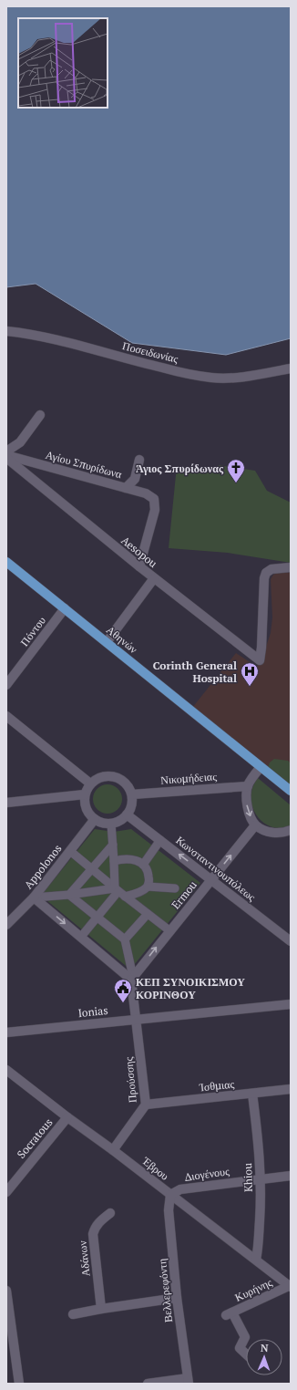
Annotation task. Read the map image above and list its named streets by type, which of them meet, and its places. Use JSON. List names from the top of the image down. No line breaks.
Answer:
{"streets":{"main road":["Αθηνών"],"street":["Ποσειδωνίας","Αγίου Σπυρίδωνα","Aesopou","Πόντου","Νικομήδειας","Appolonos","Κωνσταντινουπόλεως","Ermou","Ionias","Προύσσης","Ίσθμιας","Socratous","Έβρου","Διογένους","Khiou","Αδάνων","Κυρήνης","Βελλερεφόντη"]},"crossings":[["Αγίου Σπυρίδωνα","Aesopou"],["Πόντου","Αθηνών"],["Νικομήδειας","Appolonos"],["Νικομήδειας","Κωνσταντινουπόλεως"],["Appolonos","Κωνσταντινουπόλεως"],["Κωνσταντινουπόλεως","Ermou"],["Ermou","Προύσσης"],["Ionias","Προύσσης"],["Προύσσης","Ίσθμιας"],["Προύσσης","Έβρου"],["Ίσθμιας","Khiou"],["Socratous","Έβρου"],["Έβρου","Διογένους"],["Έβρου","Khiou"],["Έβρου","Κυρήνης"],["Έβρου","Βελλερεφόντη"],["Διογένους","Khiou"],["Διογένους","Βελλερεφόντη"]],"places":{"church":["Άγιος Σπυρίδωνας"],"hospital":["Corinth General Hospital"],"public building":["ΚΕΠ ΣΥΝΟΙΚΙΣΜΟΥ ΚΟΡΙΝΘΟΥ"]},"north":"top"}
